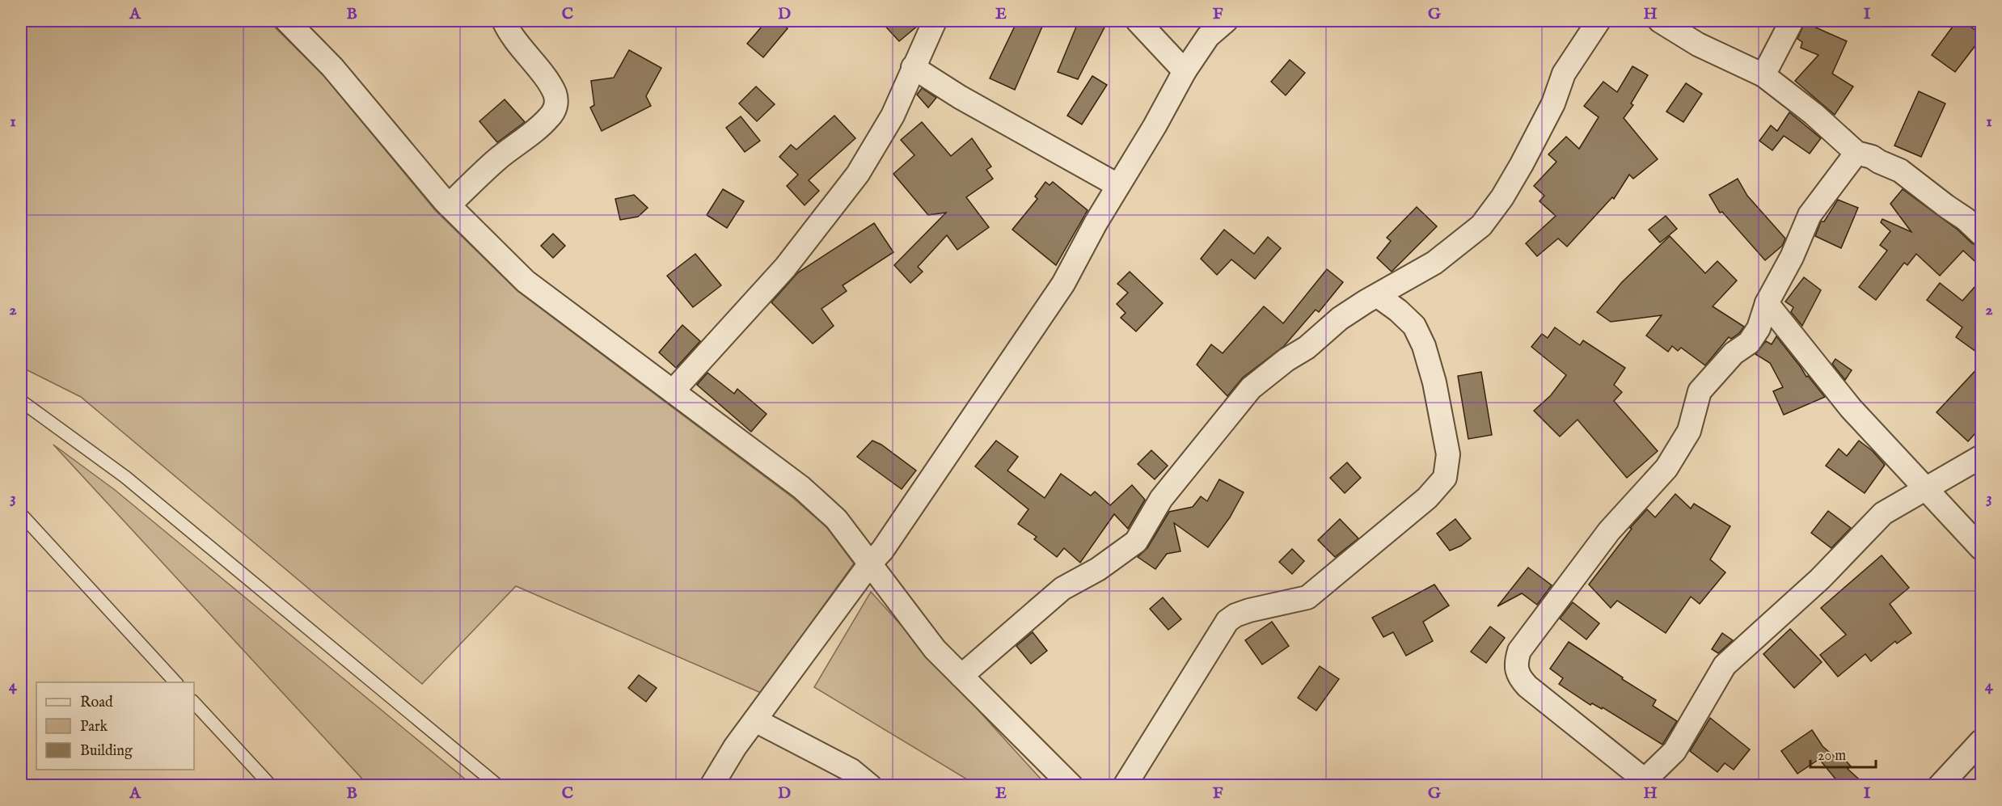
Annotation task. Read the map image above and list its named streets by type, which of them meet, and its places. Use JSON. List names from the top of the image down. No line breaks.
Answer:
{"legend":["Road","Park","Building"],"scale_bar":"20 m","grid":{"columns":["A","B","C","D","E","F","G","H","I"],"rows":["1","2","3","4"]}}
